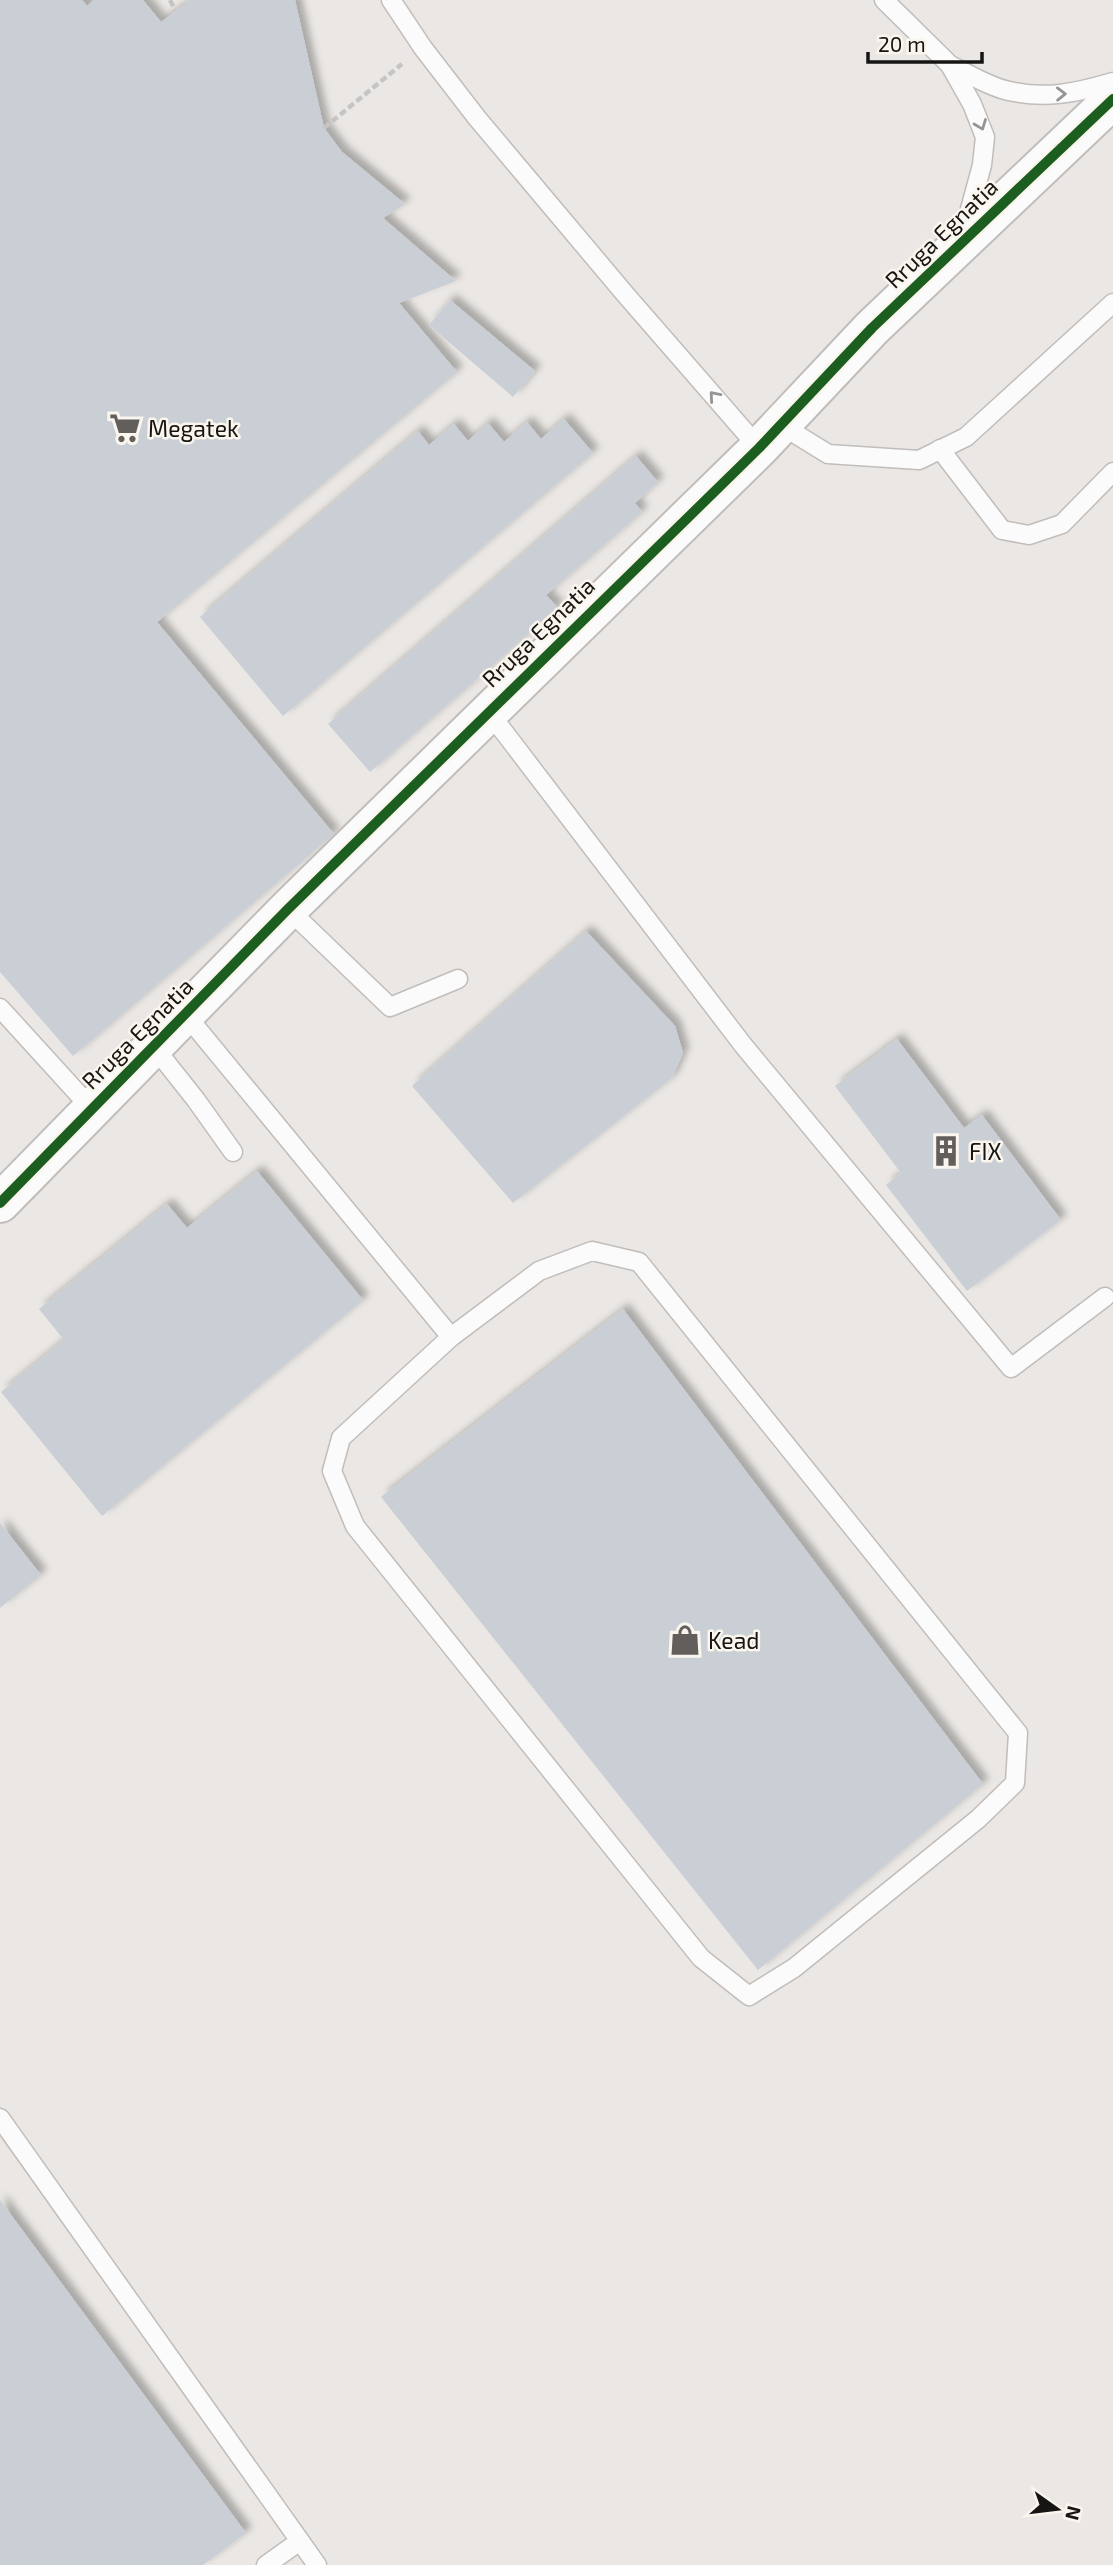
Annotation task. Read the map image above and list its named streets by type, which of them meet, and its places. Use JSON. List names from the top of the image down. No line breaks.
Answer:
{"streets":{"main road":["Rruga Egnatia"]},"places":{"supermarket":["Megatek"],"building":["FIX"],"shop":["Kead"]},"scale_bar":"20 m","north":"right"}
